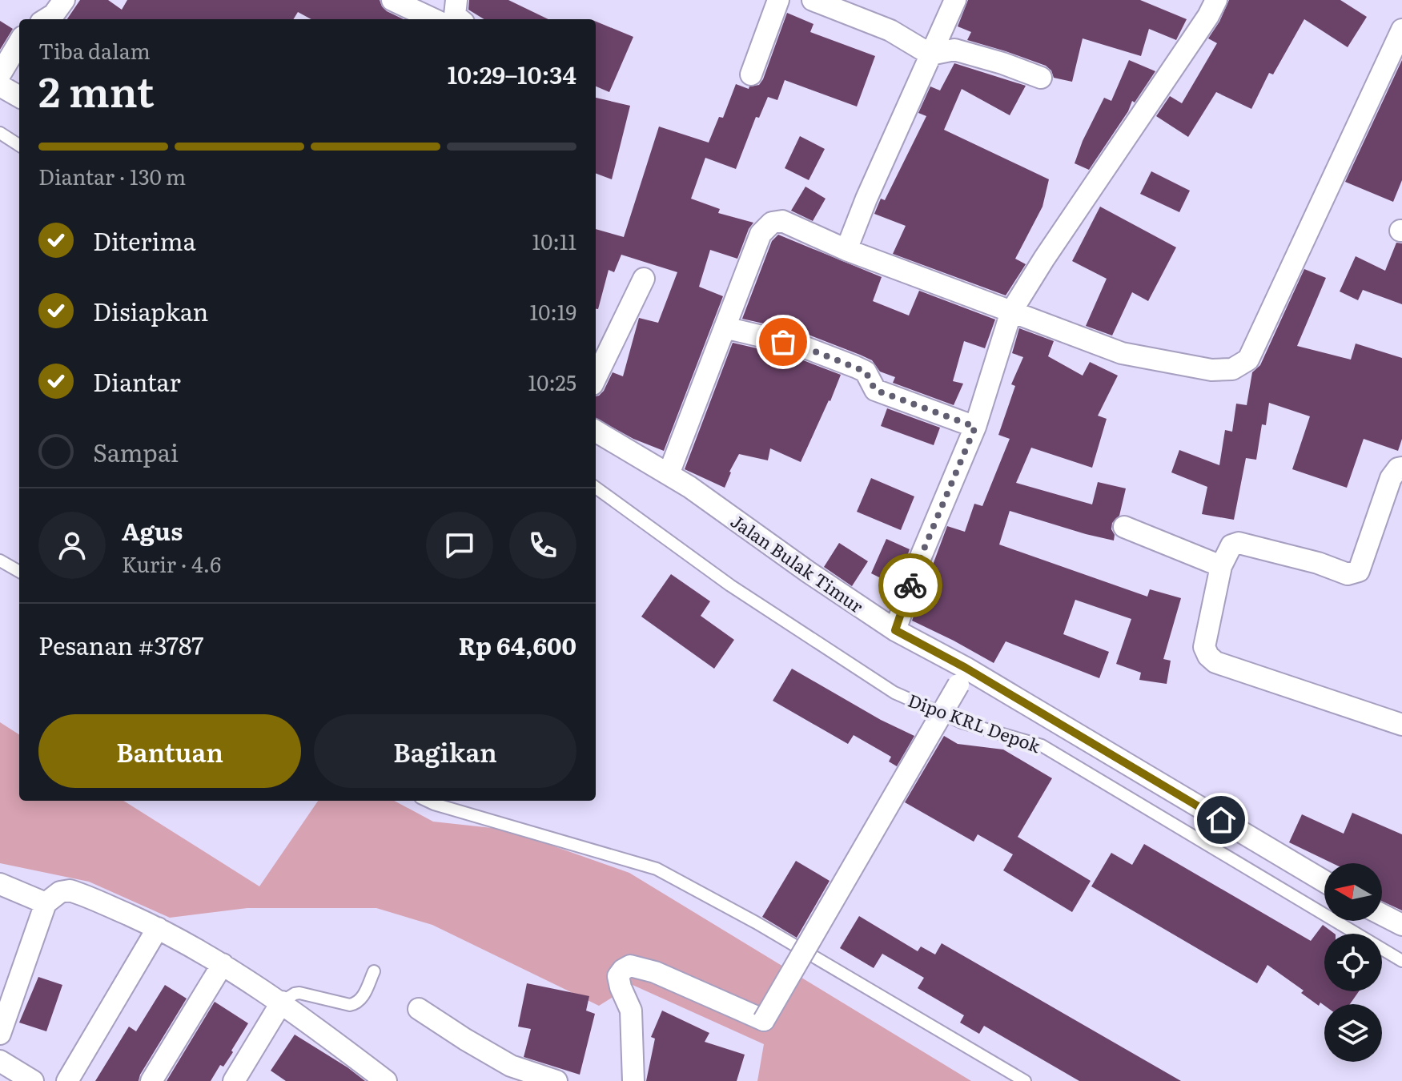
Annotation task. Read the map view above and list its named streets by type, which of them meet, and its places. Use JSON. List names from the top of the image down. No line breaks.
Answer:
{"streets":{"street":["Jalan Bulak Timur"],"lane":["Dipo KRL Depok"]},"north":"left","page":{"heading":["2 mnt","Tiba dalam","10:29–10:34"],"panel":["Agus","Kurir · 4.6","Pesanan #3787","Rp 64,600"],"bar":"Diantar · 130 m","list":[["Diterima","10:11"],["Disiapkan","10:19"],["Diantar","10:25"],"Sampai"],"buttons":["Bantuan","Bagikan"]}}
